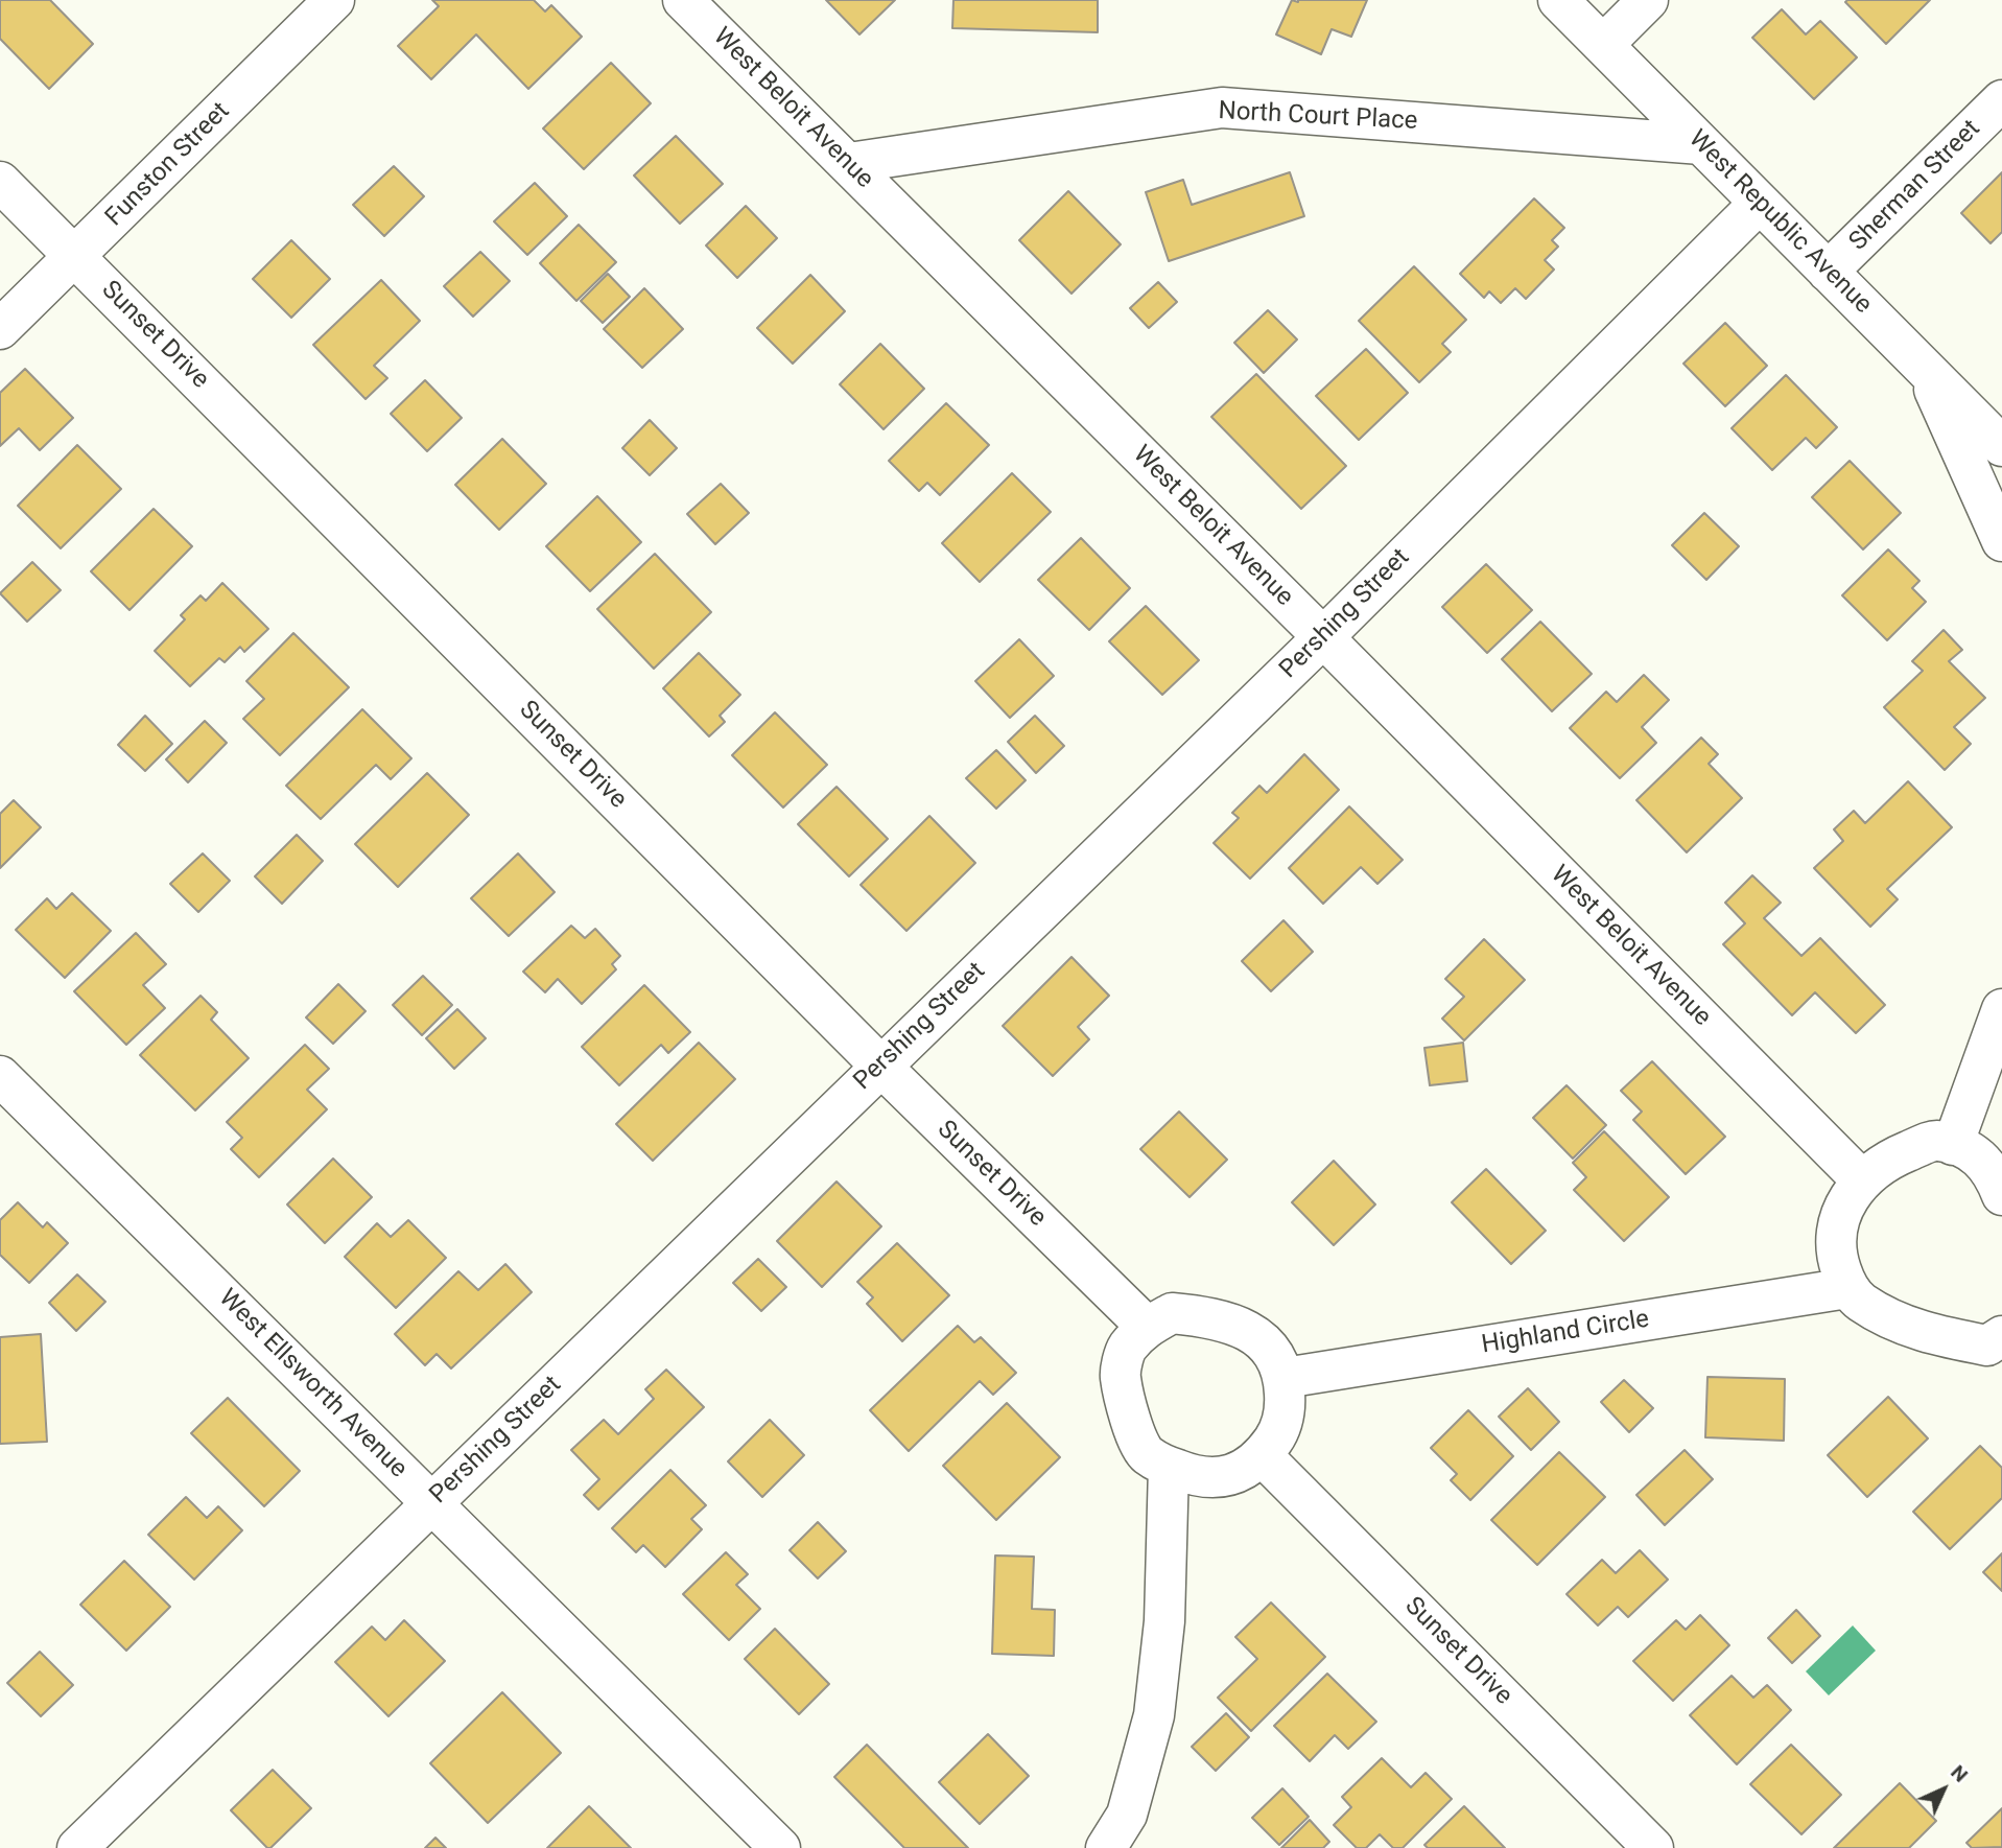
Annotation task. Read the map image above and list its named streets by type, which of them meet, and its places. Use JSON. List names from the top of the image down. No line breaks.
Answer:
{"streets":{"street":["West Beloit Avenue","North Court Place","Funston Street","Sherman Street","West Republic Avenue","Sunset Drive","Pershing Street","Highland Circle","West Ellsworth Avenue"]},"crossings":[["West Beloit Avenue","North Court Place"],["West Beloit Avenue","Pershing Street"],["North Court Place","West Republic Avenue"],["Funston Street","Sunset Drive"],["Sherman Street","West Republic Avenue"],["West Republic Avenue","Pershing Street"],["Sunset Drive","Pershing Street"],["Sunset Drive","Highland Circle"],["Pershing Street","West Ellsworth Avenue"]],"north":"top right"}
